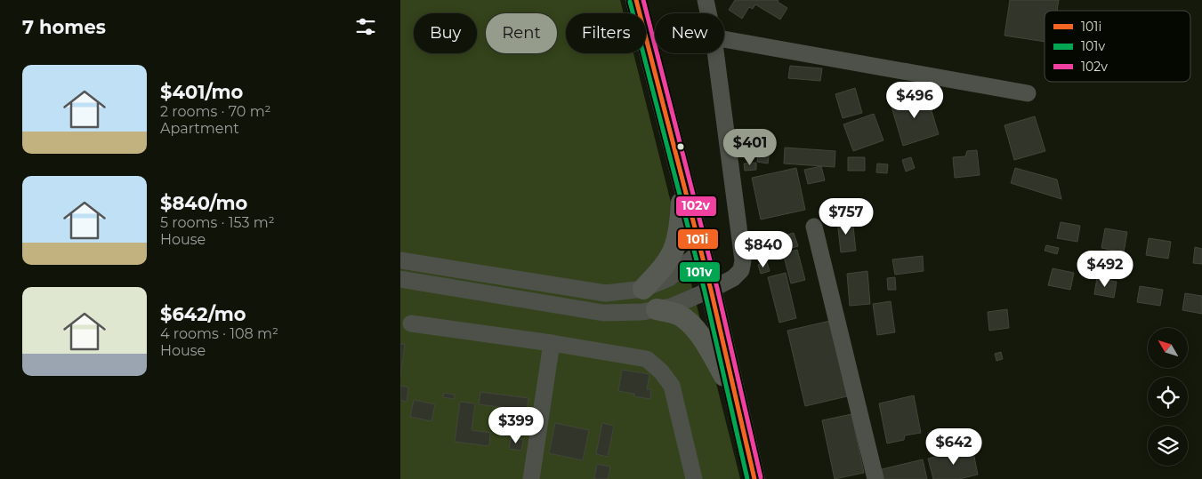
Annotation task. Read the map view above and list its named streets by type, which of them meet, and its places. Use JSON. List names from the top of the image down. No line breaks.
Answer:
{"lines":["transit line 101i","transit line 102v","transit line 101v"],"legend":["101i","101v","102v"],"north":"top left","page":{"heading":"7 homes","chip":["Buy","Rent","Filters","New"],"list":[{"name":"$401/mo","note":"2 rooms · 70 m² · Apartment"},{"name":"$840/mo","note":"5 rooms · 153 m² · House"},{"name":"$642/mo","note":"4 rooms · 108 m² · House"}],"price":["$496","$401","$757","$840","$492","$399","$642"]}}
